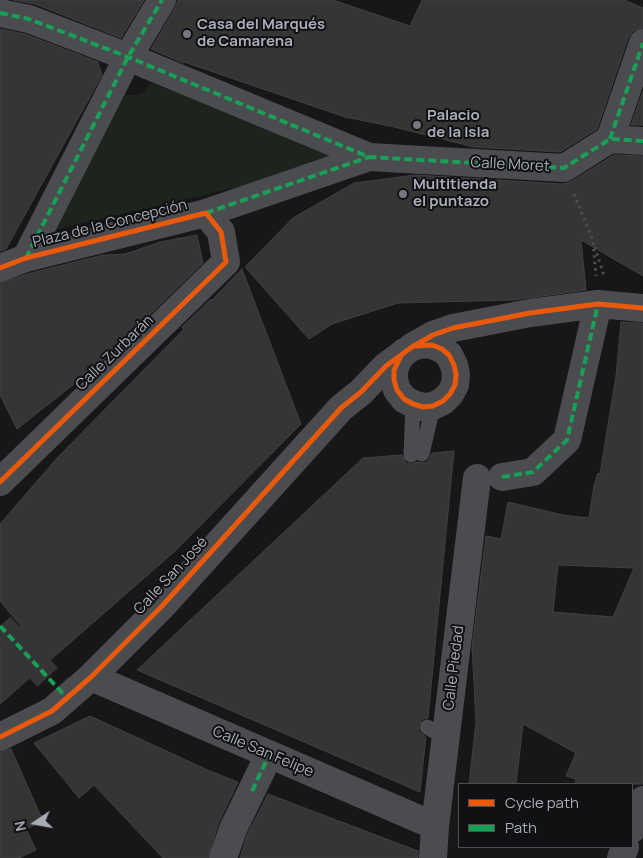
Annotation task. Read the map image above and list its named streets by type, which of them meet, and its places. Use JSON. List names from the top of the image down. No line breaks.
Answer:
{"streets":{"street":["Calle Moret","Plaza de la Concepción","Calle Zurbarán","Calle San José","Calle Piedad","Calle San Felipe"]},"crossings":[["Calle Moret","Plaza de la Concepción"],["Plaza de la Concepción","Calle Zurbarán"],["Calle San José","Calle Piedad"],["Calle San José","Calle San Felipe"],["Calle Piedad","Calle San Felipe"]],"places":["Casa del Marqués de Camarena","Palacio de la Isla","Multitienda el puntazo"],"legend":["Cycle path","Path"],"north":"left"}
